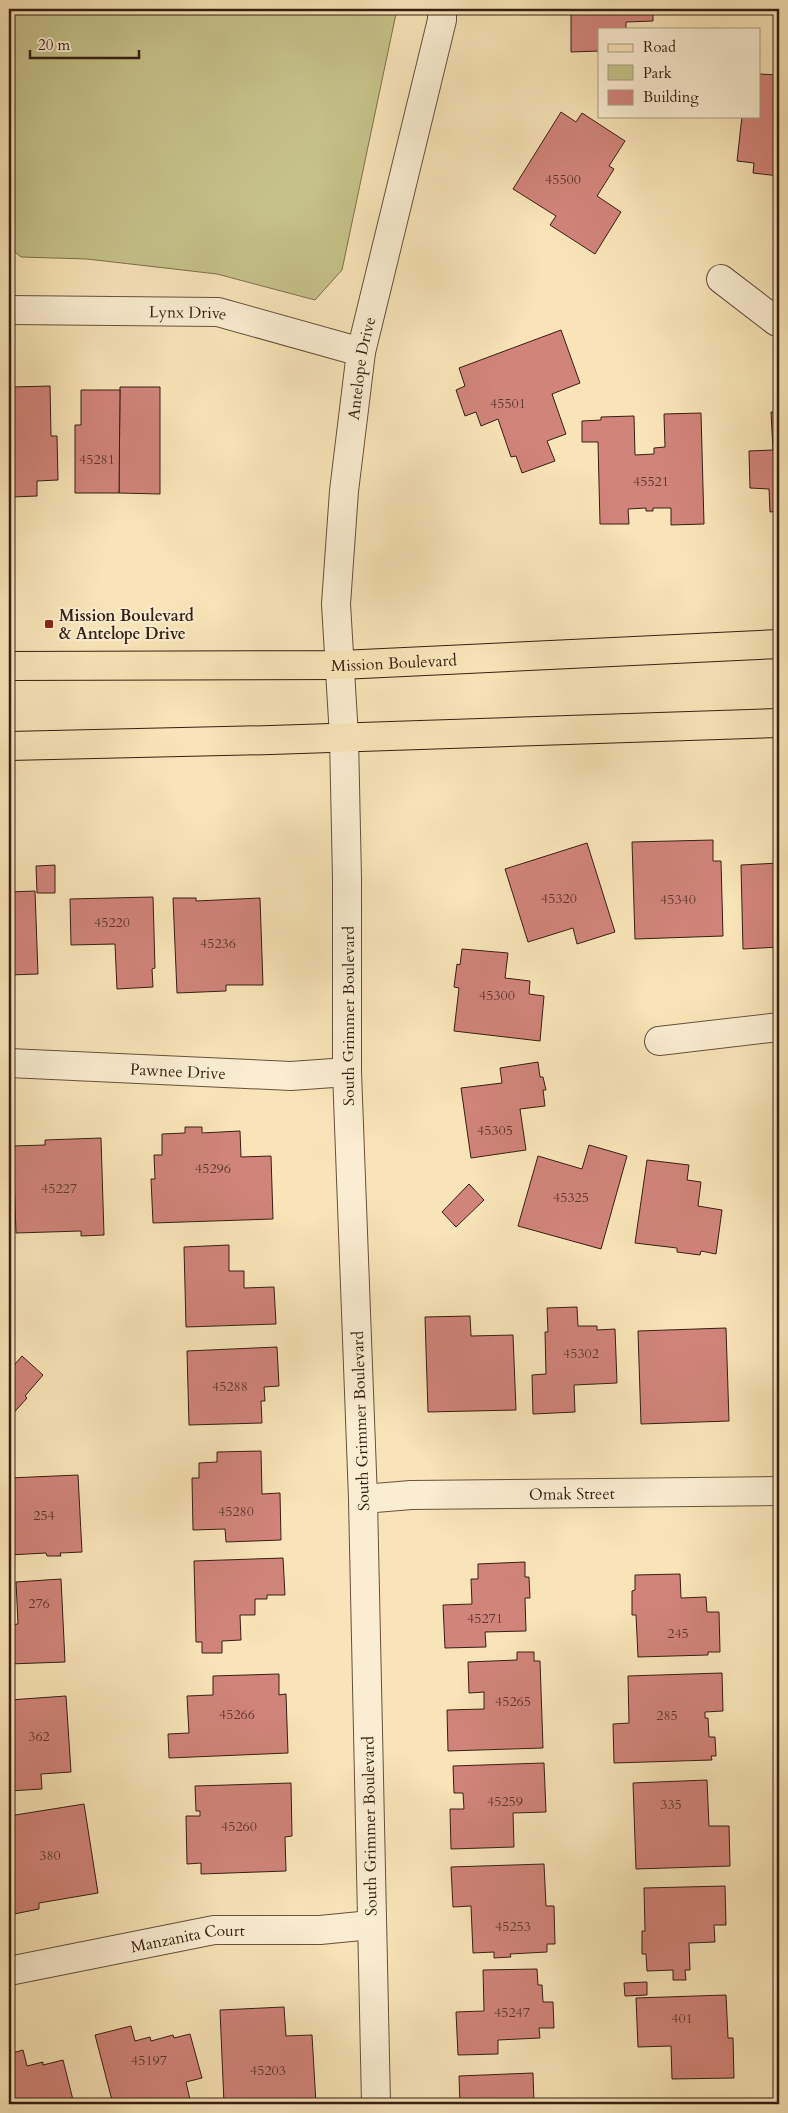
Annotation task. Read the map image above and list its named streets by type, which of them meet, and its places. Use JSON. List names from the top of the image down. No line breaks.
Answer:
{"streets":{"main road":["Mission Boulevard"],"street":["Lynx Drive","Antelope Drive","South Grimmer Boulevard","Pawnee Drive","Omak Street","Manzanita Court"]},"crossings":[["Lynx Drive","Antelope Drive"],["Antelope Drive","Mission Boulevard"],["Antelope Drive","South Grimmer Boulevard"],["South Grimmer Boulevard","Pawnee Drive"],["South Grimmer Boulevard","Omak Street"],["South Grimmer Boulevard","Manzanita Court"]],"places":{"transit":["Mission Boulevard & Antelope Drive"]},"house_numbers":["45500","45501","45281","45521","45320","45340","45220","45236","45300","45305","45296","45227","45325","45302","45288","45280","254","276","45271","245","45265","45266","285","362","45259","335","45260","380","45253","45247","401","45197","45203"],"legend":["Road","Park","Building"],"scale_bar":"20 m"}
